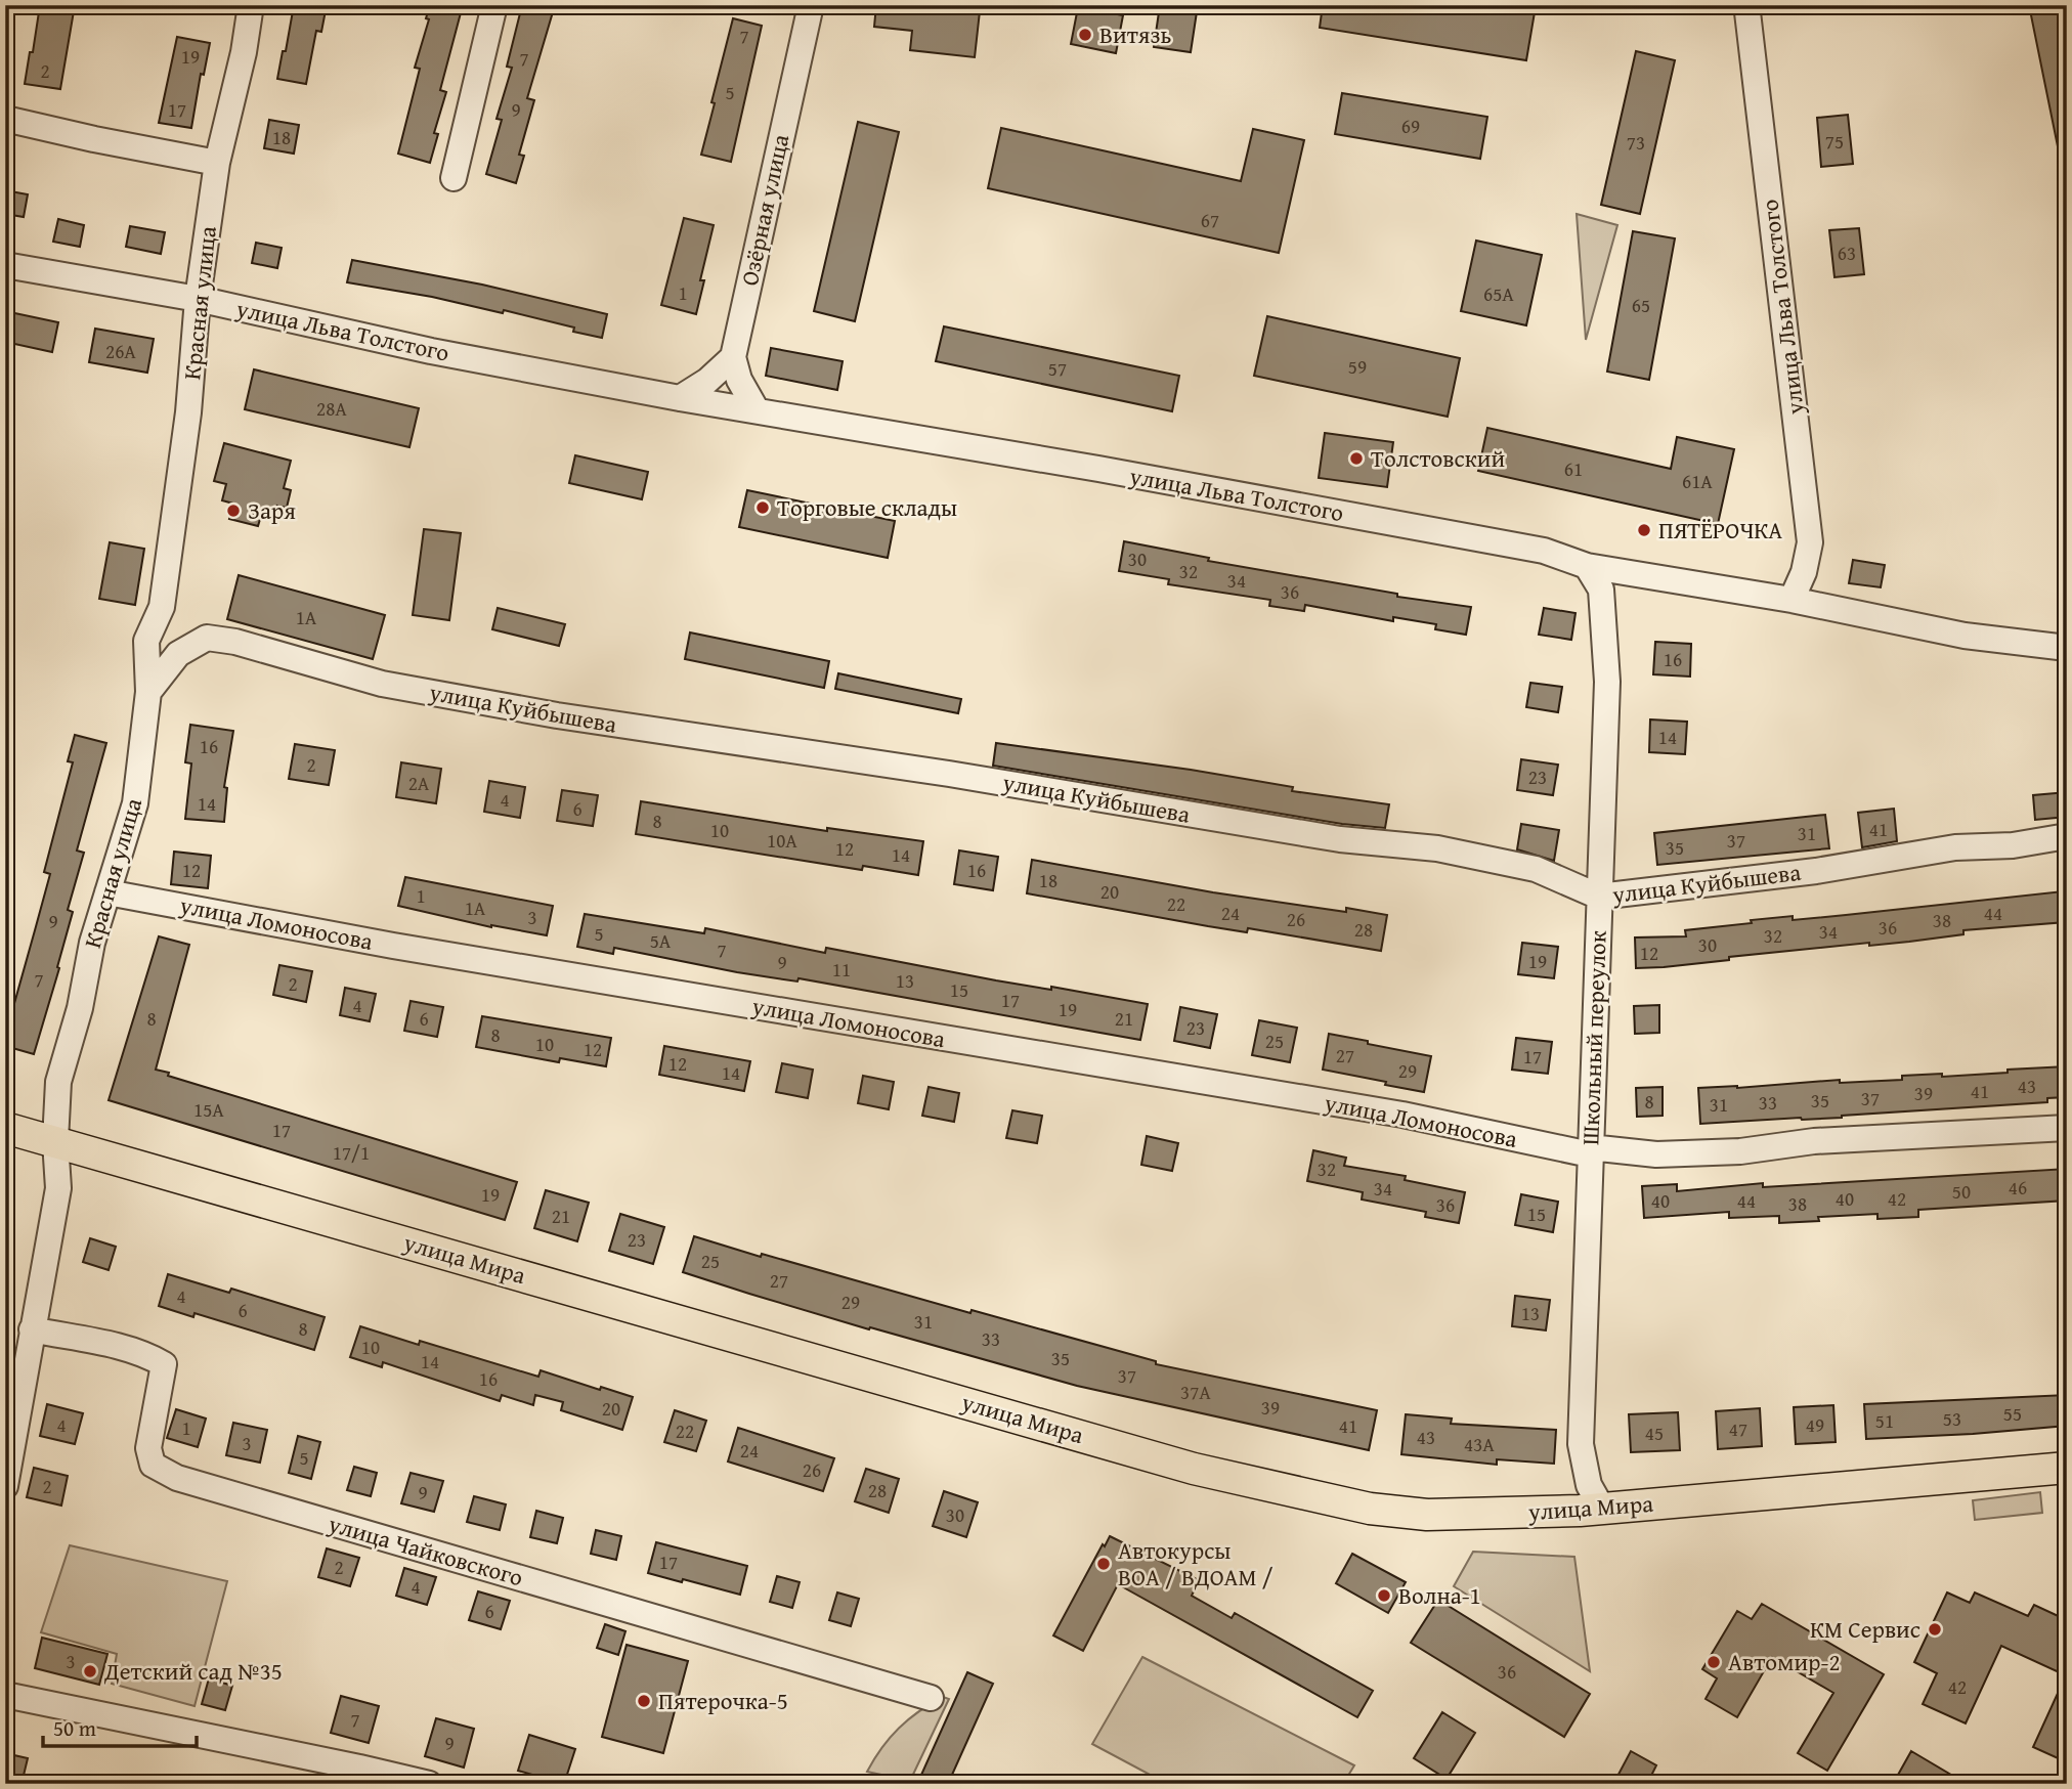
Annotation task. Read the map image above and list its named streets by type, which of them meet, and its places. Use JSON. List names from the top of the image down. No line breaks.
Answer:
{"streets":{"main road":["улица Мира"],"street":["Озёрная улица","Красная улица","улица Льва Толстого","улица Куйбышева","улица Ломоносова","Школьный переулок","улица Чайковского"]},"crossings":[["Красная улица","улица Льва Толстого"],["Красная улица","улица Куйбышева"],["Красная улица","улица Ломоносова"],["Красная улица","улица Мира"],["Красная улица","улица Чайковского"],["улица Льва Толстого","Школьный переулок"],["улица Куйбышева","Школьный переулок"],["улица Ломоносова","Школьный переулок"],["Школьный переулок","улица Мира"]],"places":["Витязь","Толстовский","Торговые склады","Заря","ПЯТЁРОЧКА","Автокурсы ВОА / ВДОАМ /","Волна-1","КМ Сервис","Автомир-2","Детский сад №35","Пятерочка-5"],"house_numbers":["7","19","7","2","5","17","9","69","18","75","73","67","63","1","65А","65","26А","59","57","28А","61","61А","30","32","34","36","1А","16","14","16","2","23","2А","4","14","6","8","41","10","31","10А","37","35","12","14","12","16","18","20","1","22","1А","24","44","3","26","38","9","36","28","34","5","32","5А","30","7","12","19","9","11","7","13","2","15","17","4","19","8","6","21","23","8","25","10","12","27","17","12","29","14","43","41","39","37","35","8","33","31","15А","17","17/1","32","46","34","50","19","40","42","40","44","38","36","15","21","23","25","27","4","29","6","13","31","8","33","10","35","14","37","16","37А","39","20","55","53","51","4","49","41","1","47","22","45","43","3","43А","24","5","26","2","28","9","30","17","2","4","6","3","36","42","7","9"],"scale_bar":"50 m"}
